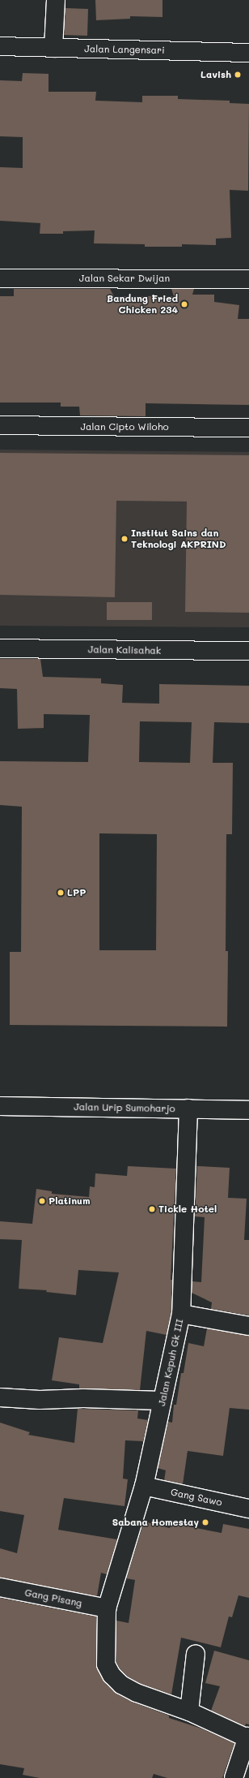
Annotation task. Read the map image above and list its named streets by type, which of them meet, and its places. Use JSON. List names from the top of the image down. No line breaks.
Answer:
{"streets":{"street":["Jalan Langensari","Jalan Sekar Dwijan","Jalan Cipto Wiloho","Jalan Kalisahak","Jalan Urip Sumoharjo","Jalan Kepuh Gk III","Gang Sawo","Gang Pisang"]},"crossings":[["Jalan Urip Sumoharjo","Jalan Kepuh Gk III"],["Jalan Kepuh Gk III","Gang Sawo"],["Jalan Kepuh Gk III","Gang Pisang"]],"places":["Lavish","Bandung Fried Chicken 234","Institut Sains dan Teknologi AKPRIND","LPP","Platinum","Tickle Hotel","Sabana Homestay"]}
